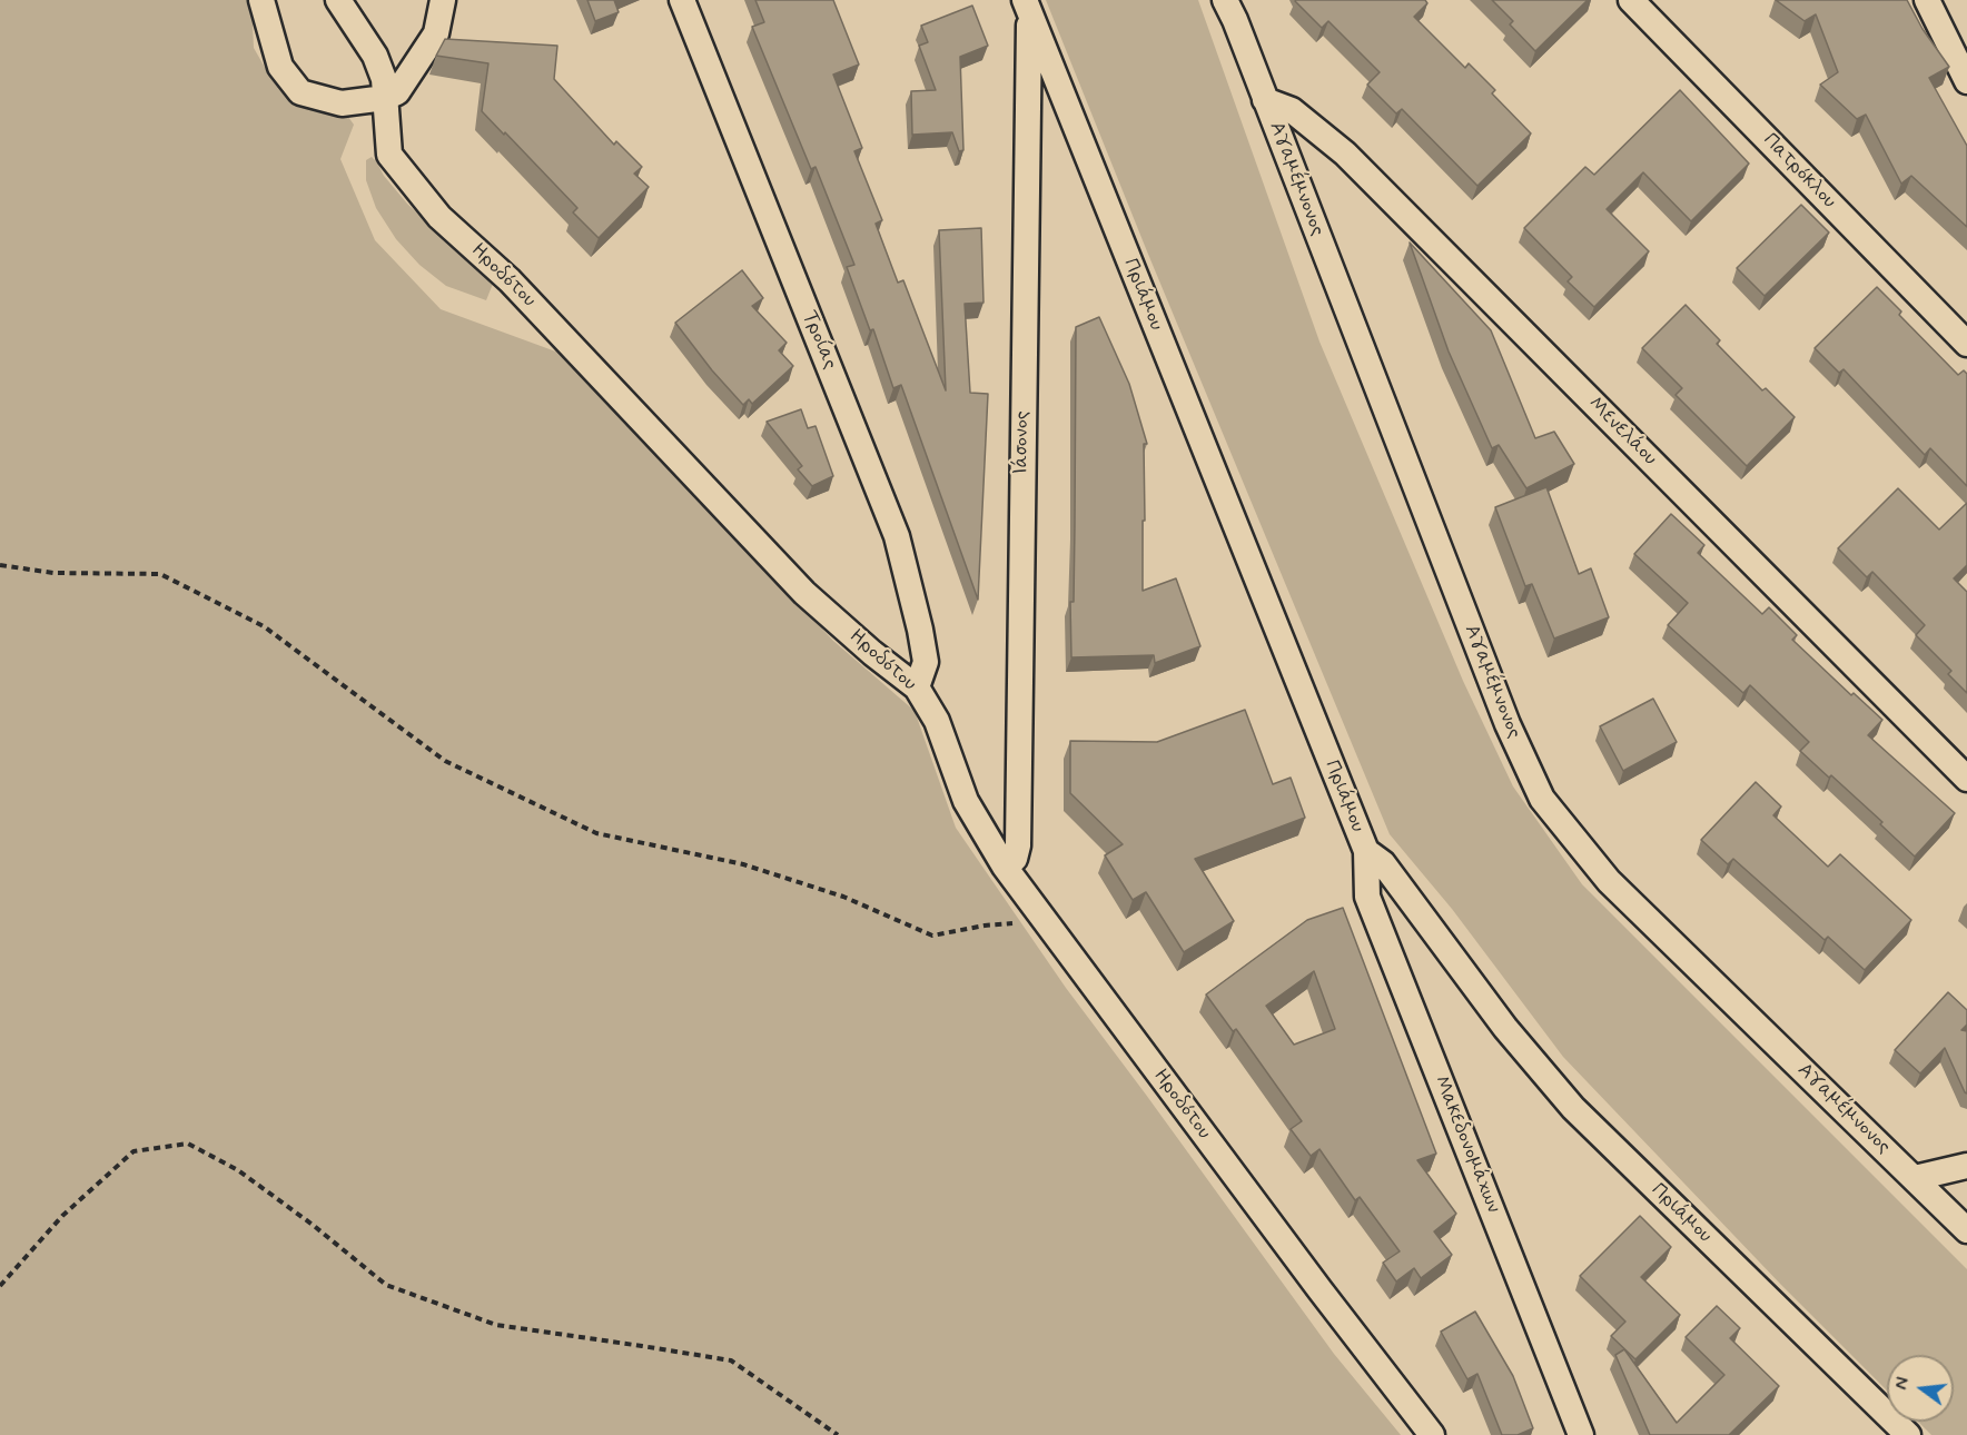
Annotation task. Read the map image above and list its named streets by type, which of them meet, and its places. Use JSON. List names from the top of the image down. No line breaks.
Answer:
{"streets":{"street":["Πατρόκλου","Αγαμέμνονος","Ηροδότου","Πριάμου","Τροίας","Μενελάου","Ιάσονος","Μακεδονομάχων"]},"crossings":[["Αγαμέμνονος","Μενελάου"],["Ηροδότου","Τροίας"],["Ηροδότου","Ιάσονος"],["Πριάμου","Ιάσονος"],["Πριάμου","Μακεδονομάχων"]],"north":"left"}
